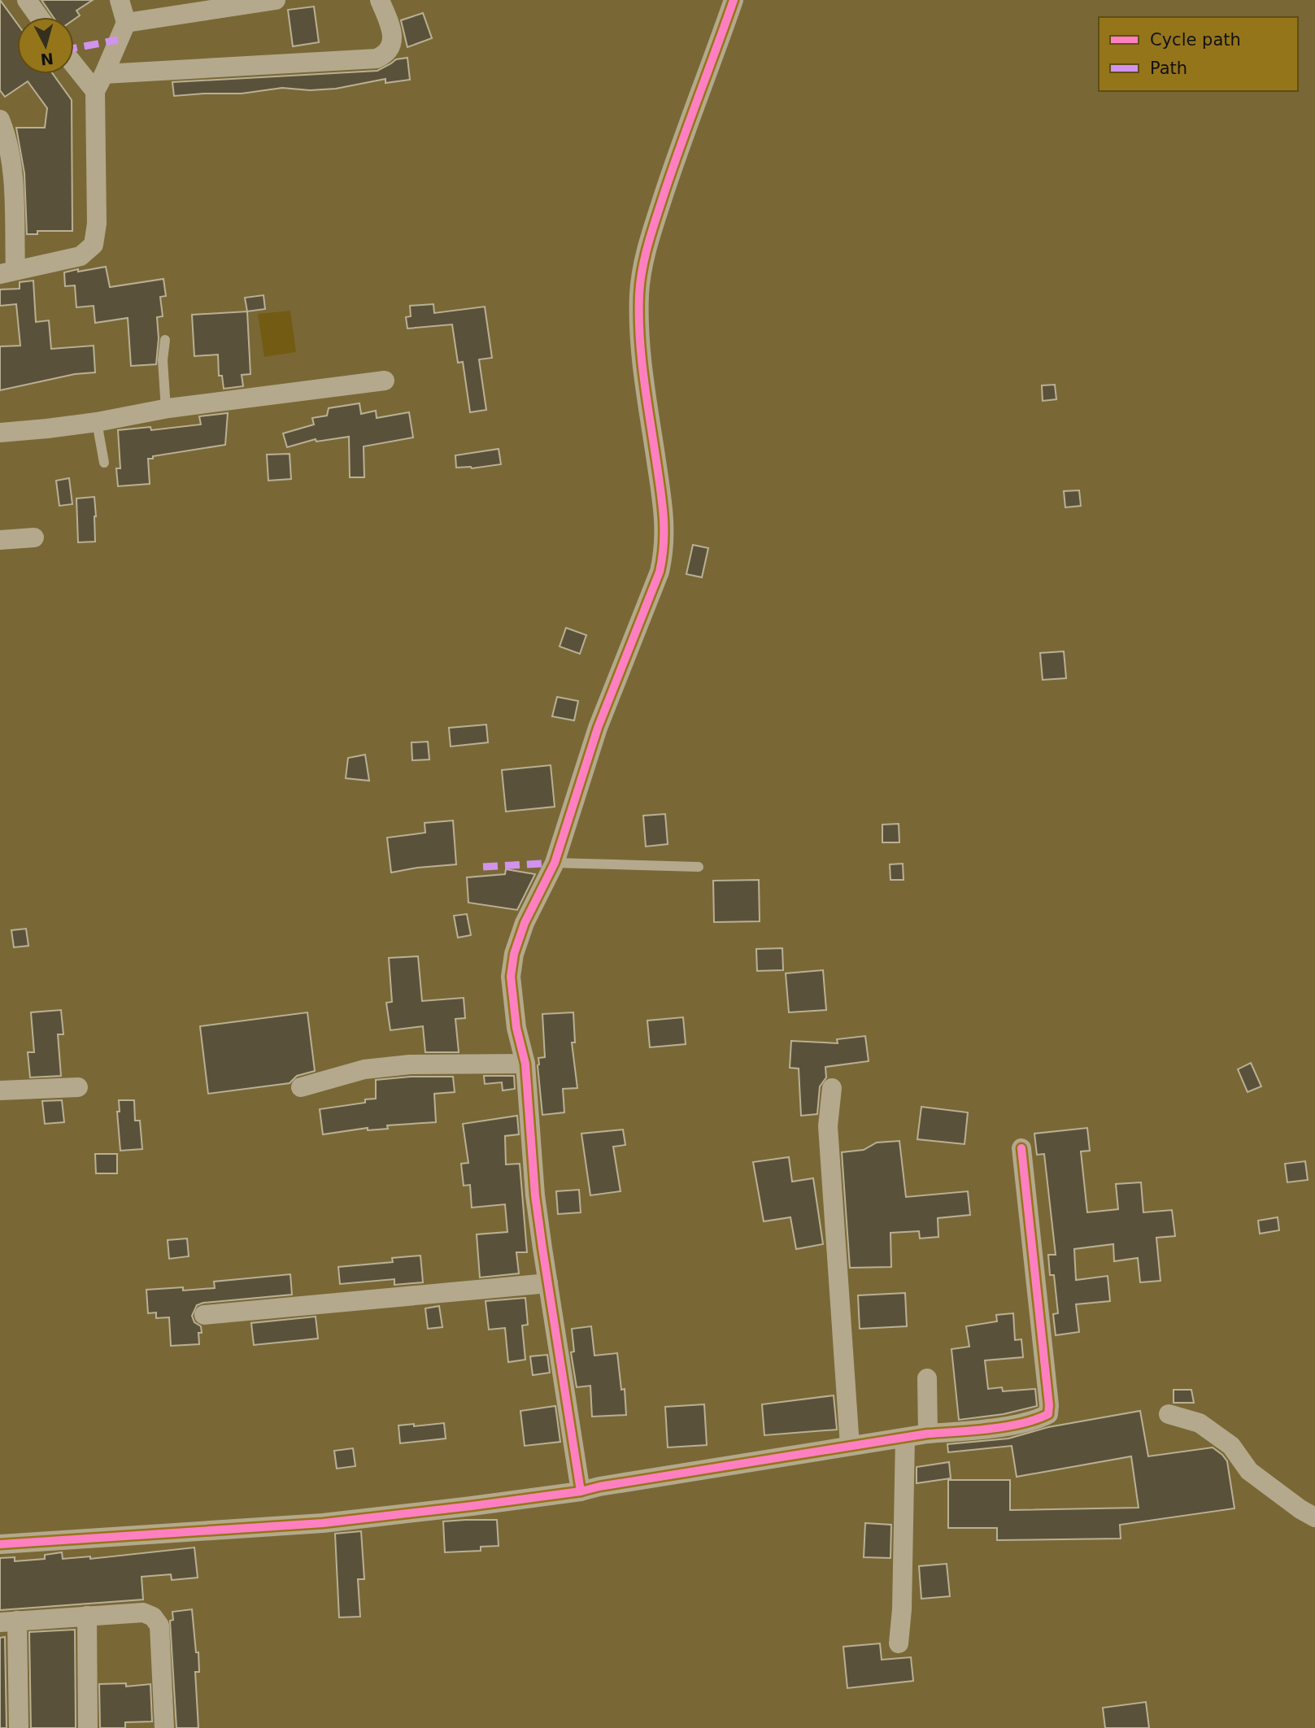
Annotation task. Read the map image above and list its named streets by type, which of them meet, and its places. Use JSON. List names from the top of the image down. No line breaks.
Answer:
{"legend":["Cycle path","Path"],"north":"bottom"}
